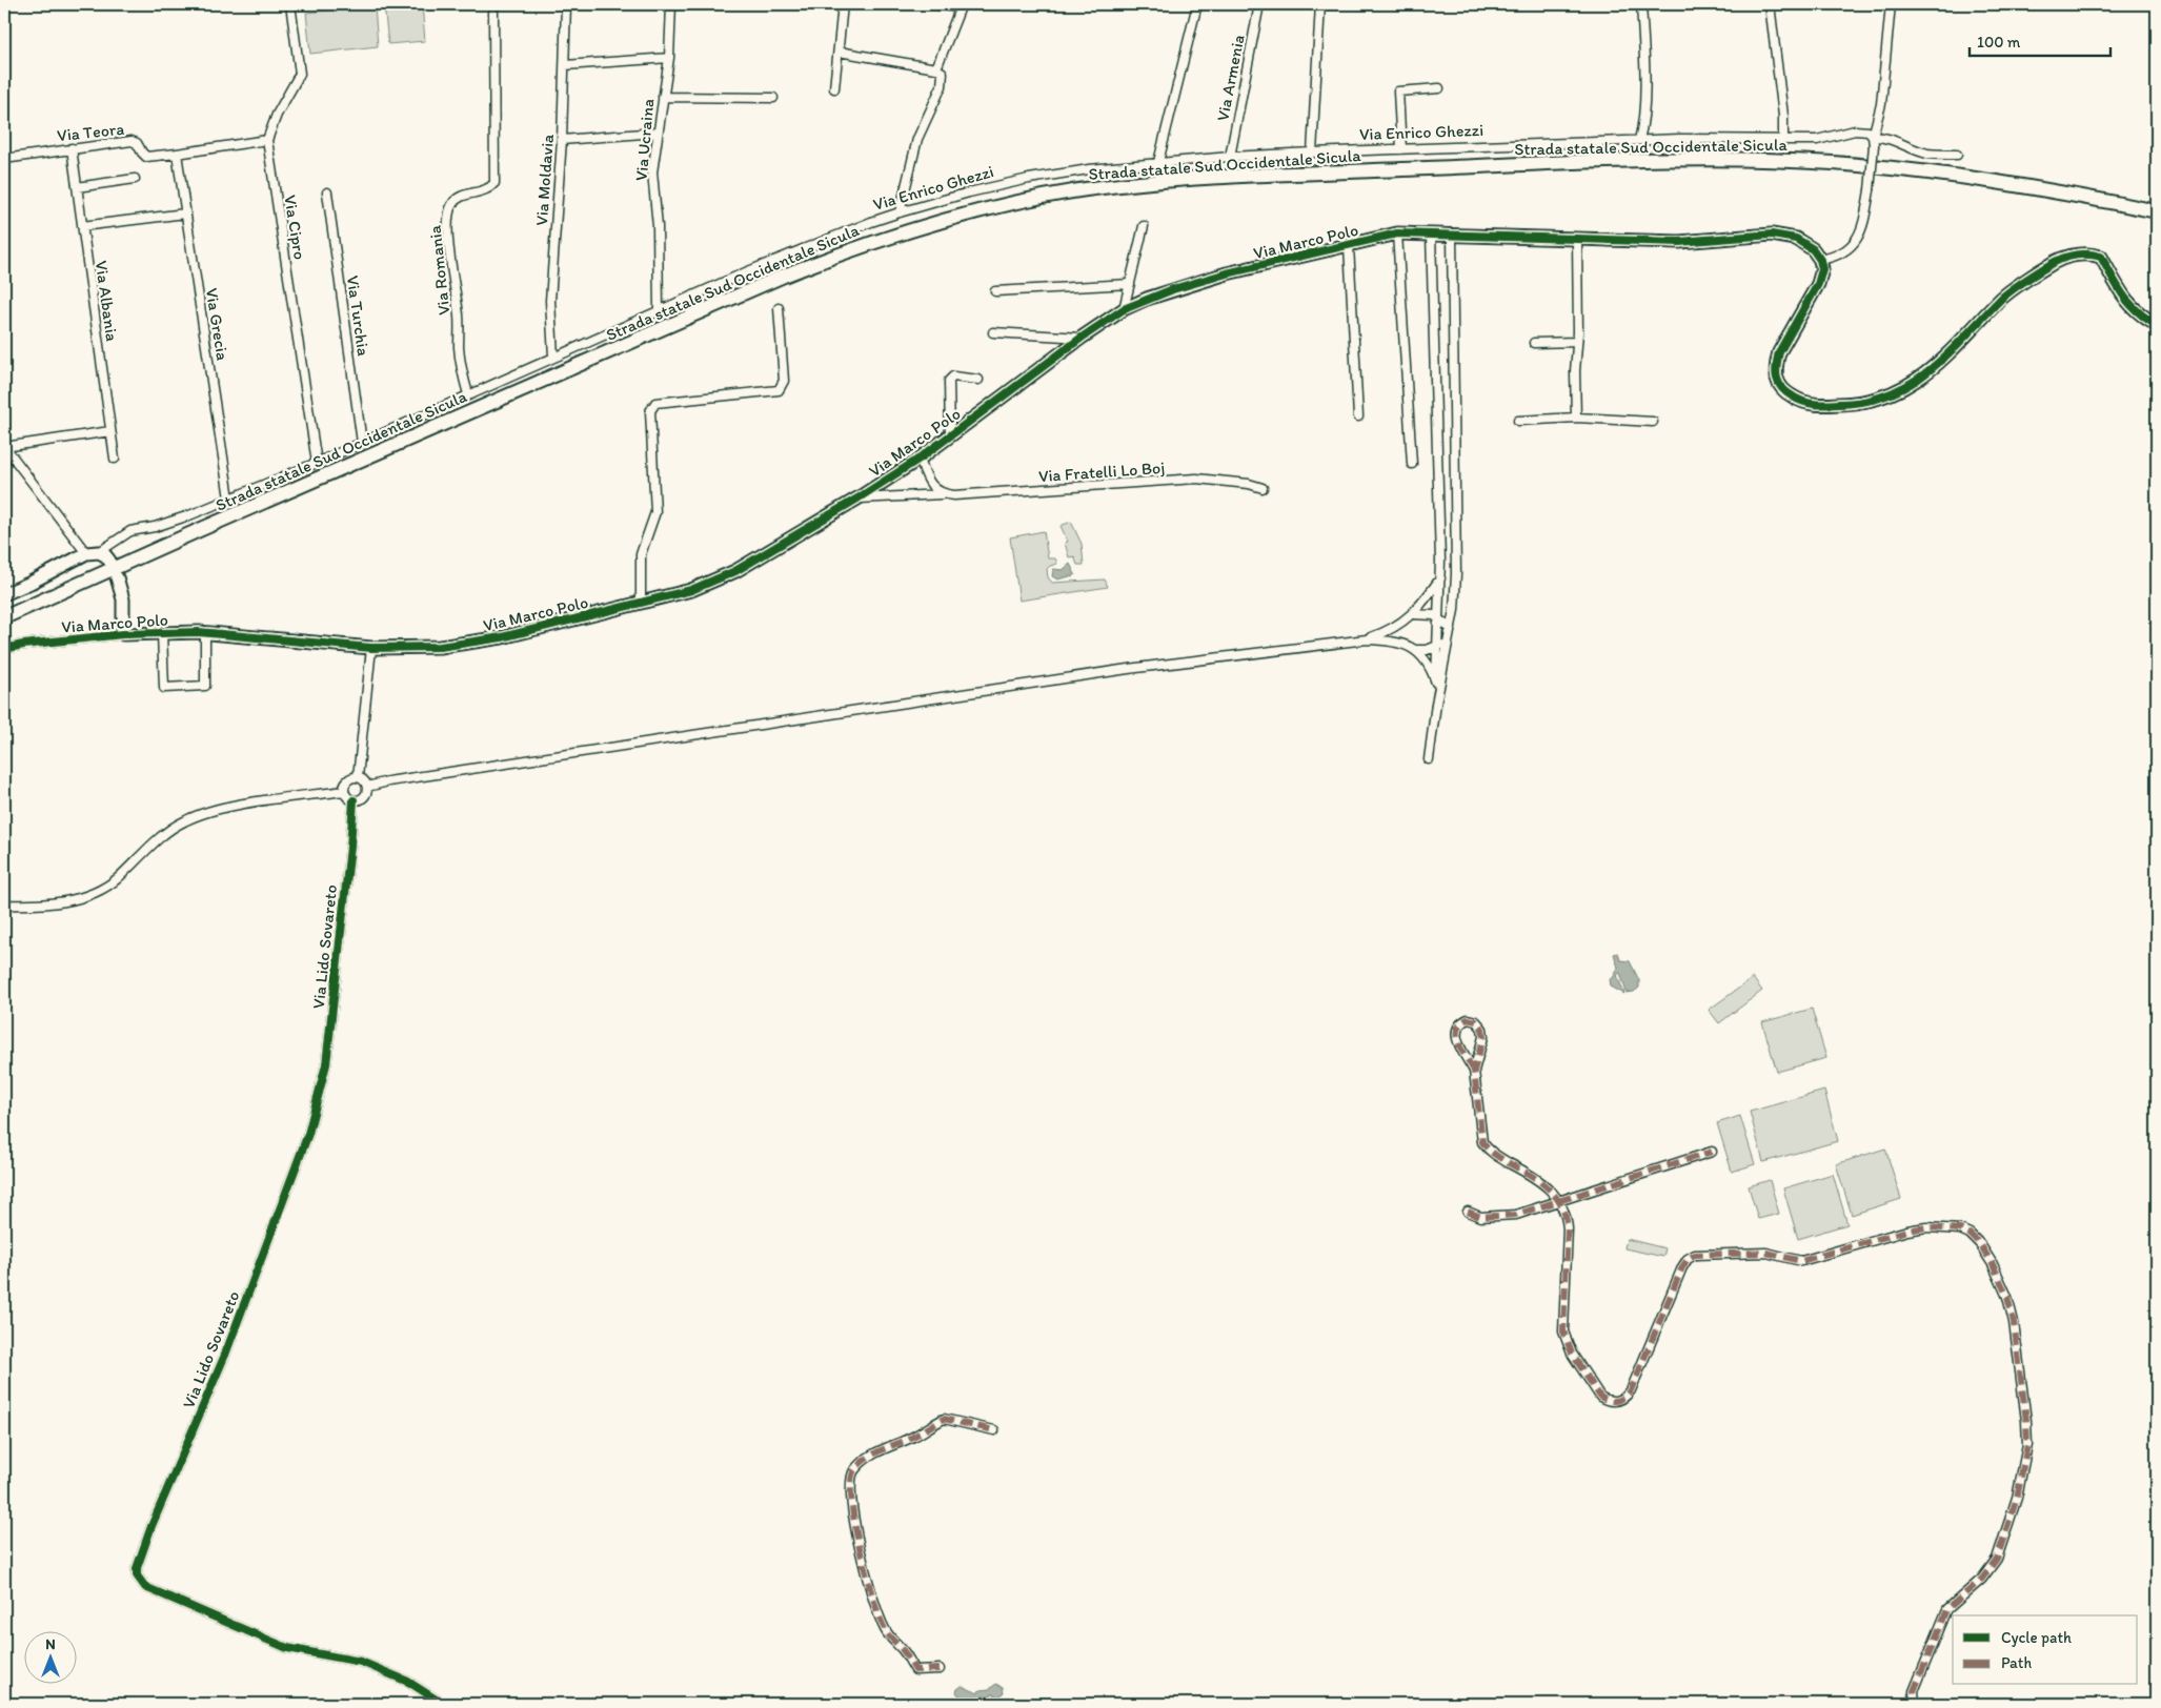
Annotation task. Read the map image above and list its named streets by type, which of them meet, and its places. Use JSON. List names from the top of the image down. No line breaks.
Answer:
{"streets":{"main road":["Strada statale Sud Occidentale Sicula"],"street":["Via Armenia","Via Teora","Via Enrico Ghezzi","Via Ucraina","Via Moldavia","Via Cipro","Via Marco Polo","Via Romania","Via Albania","Via Turchia","Via Grecia","Via Fratelli Lo Boj","Via Lido Sovareto"]},"crossings":[["Via Armenia","Via Enrico Ghezzi"],["Via Teora","Via Cipro"],["Via Teora","Via Albania"],["Via Teora","Via Grecia"],["Via Enrico Ghezzi","Via Ucraina"],["Via Enrico Ghezzi","Via Moldavia"],["Via Enrico Ghezzi","Via Cipro"],["Via Enrico Ghezzi","Via Romania"],["Via Enrico Ghezzi","Via Turchia"],["Via Enrico Ghezzi","Via Grecia"],["Via Marco Polo","Via Fratelli Lo Boj"]],"legend":["Cycle path","Path"],"scale_bar":"100 m","north":"top"}
